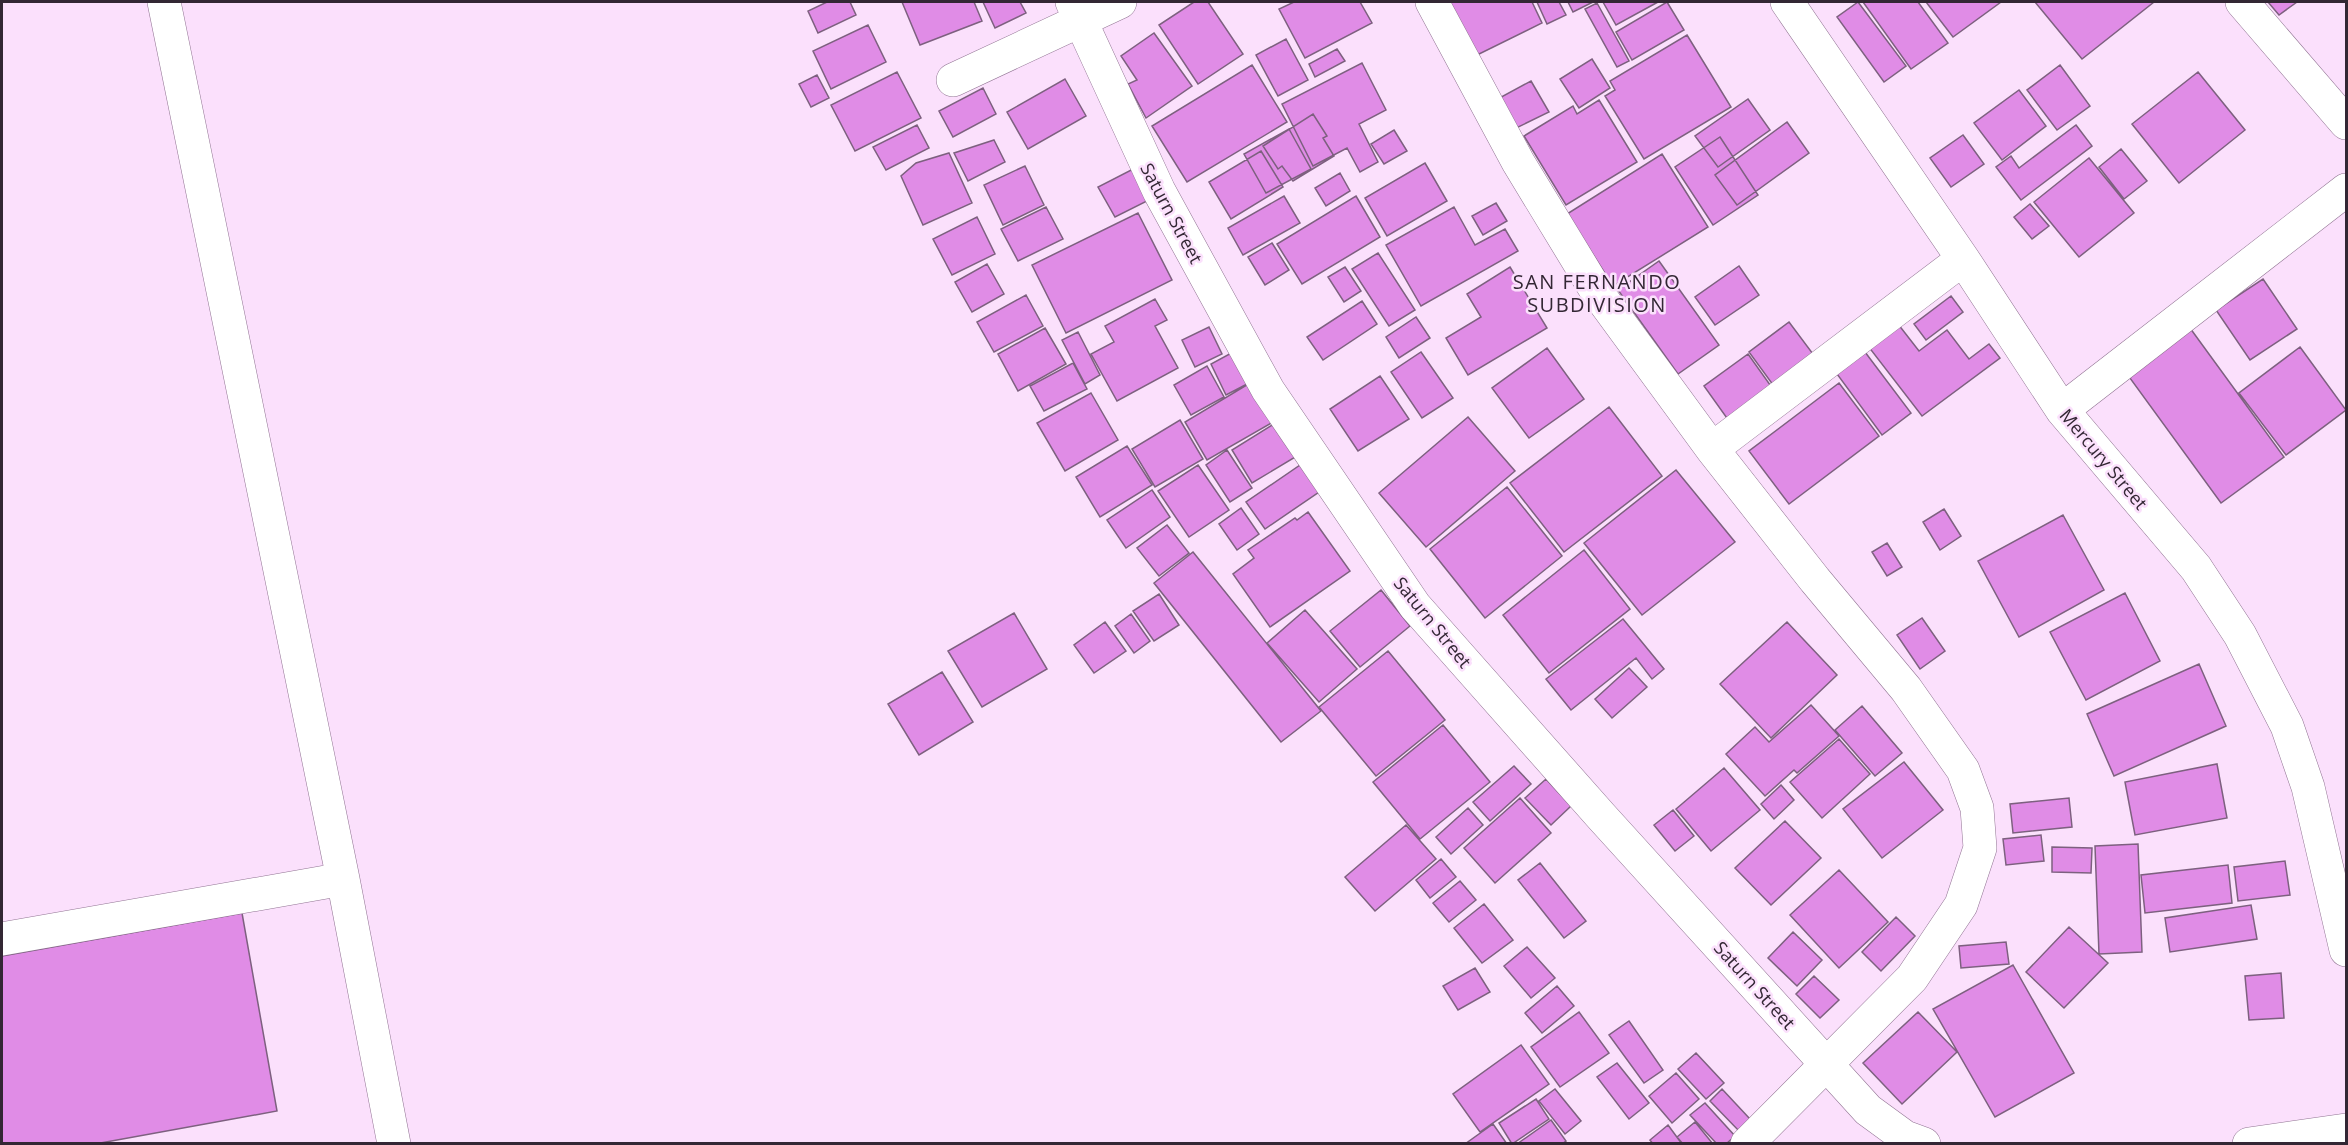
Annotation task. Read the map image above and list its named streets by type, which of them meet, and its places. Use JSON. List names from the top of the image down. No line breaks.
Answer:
{"streets":{"street":["Saturn Street","Mercury Street"]},"districts":["SAN FERNANDO SUBDIVISION"]}
